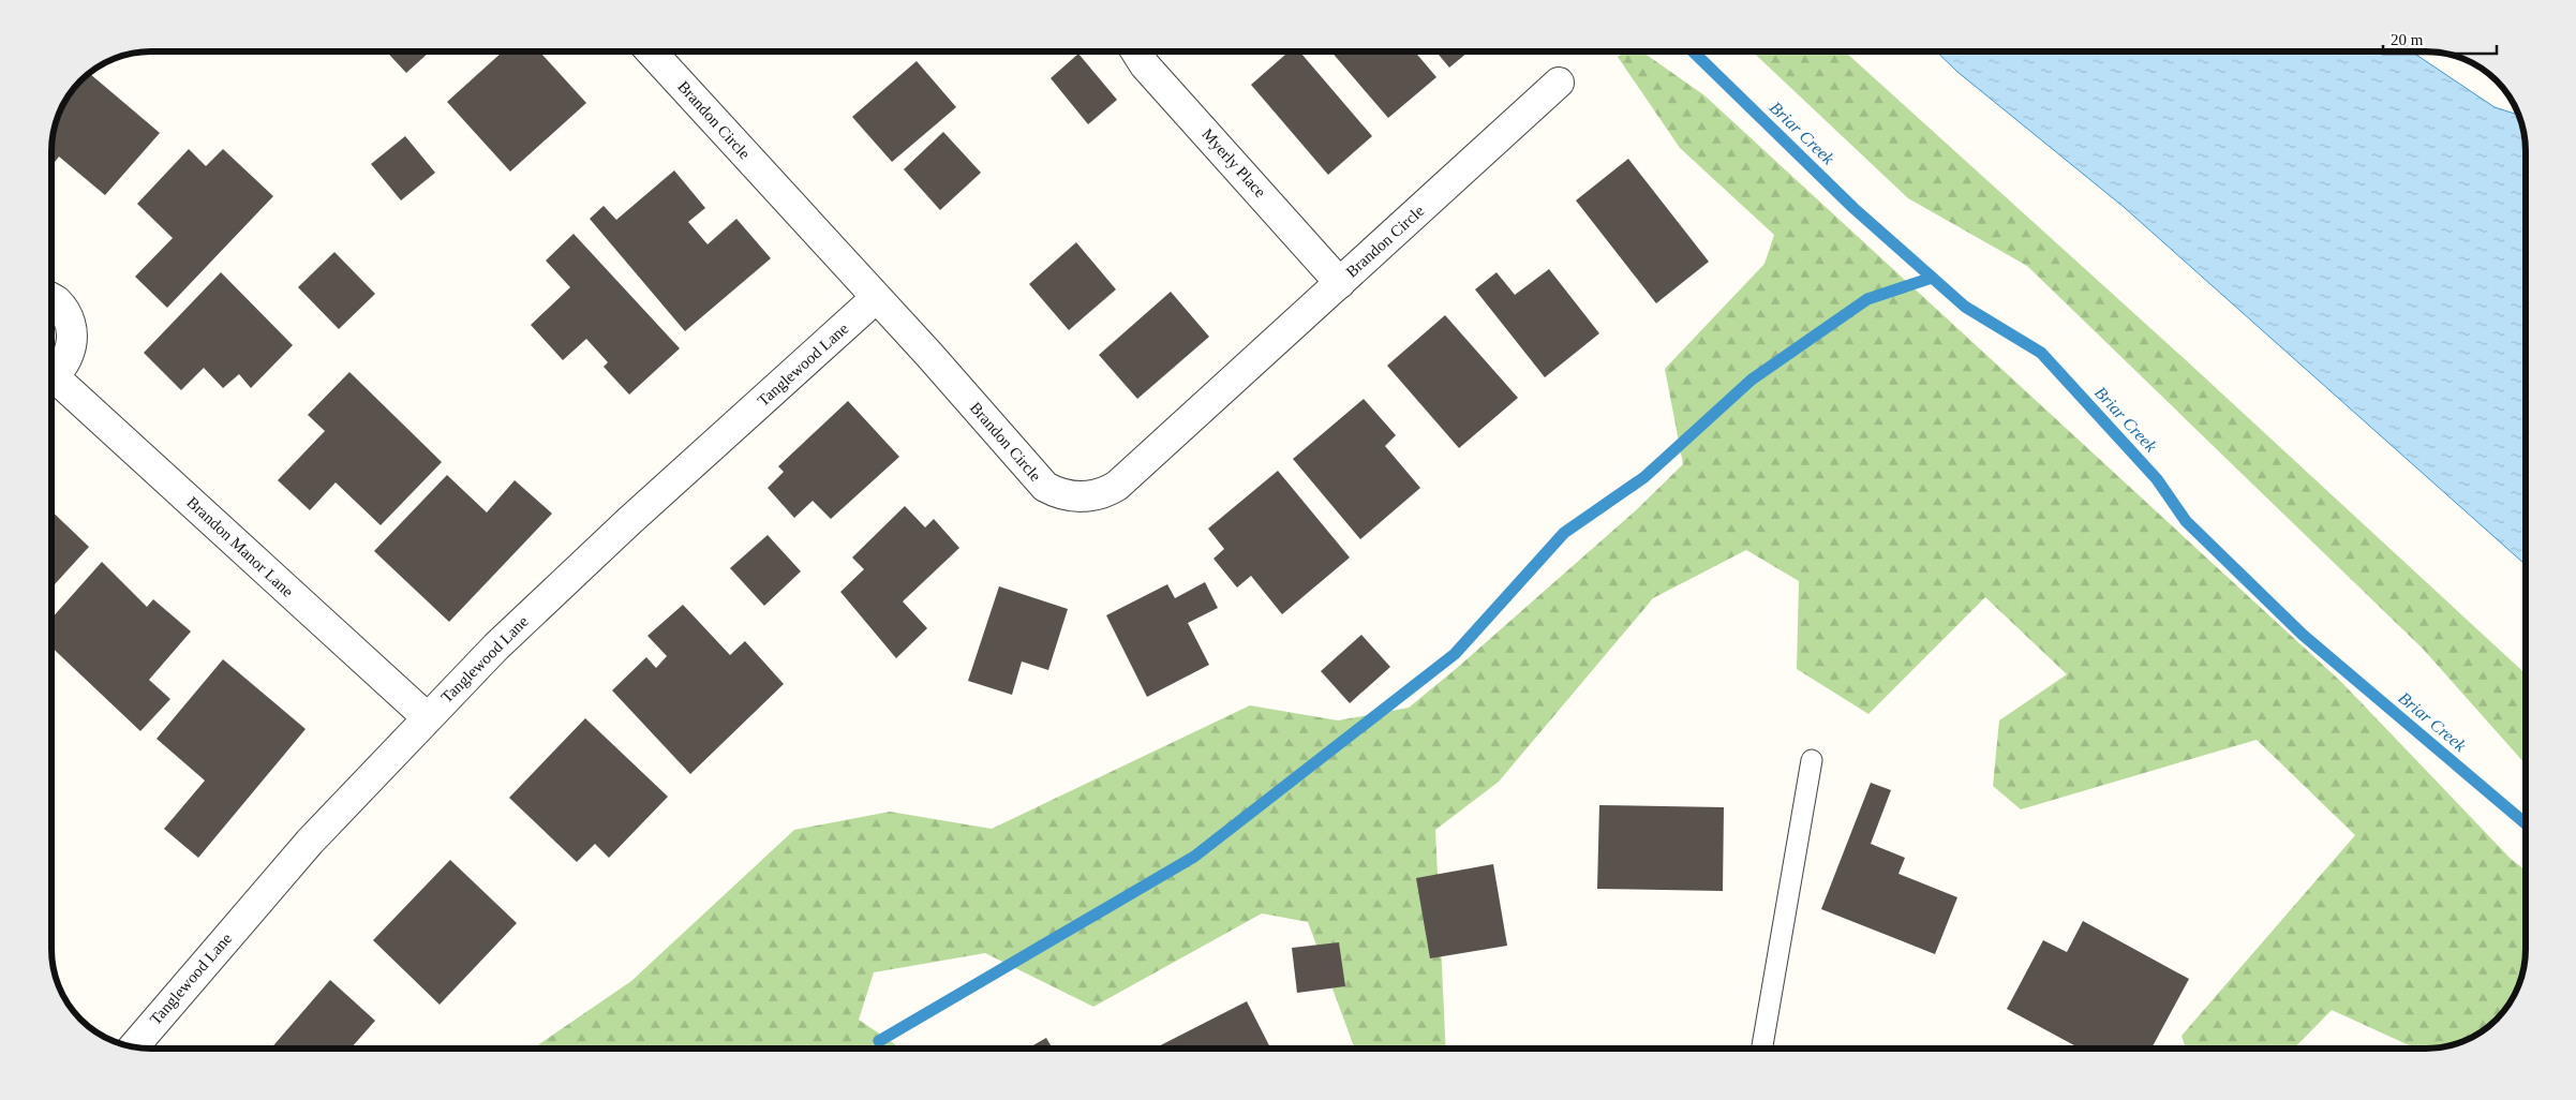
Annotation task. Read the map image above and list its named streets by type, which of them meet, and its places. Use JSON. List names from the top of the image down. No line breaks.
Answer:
{"streets":{"street":["Brandon Circle","Myerly Place","Tanglewood Lane","Brandon Manor Lane"]},"crossings":[["Brandon Circle","Myerly Place"],["Brandon Circle","Tanglewood Lane"],["Tanglewood Lane","Brandon Manor Lane"]],"water":["Briar Creek"],"scale_bar":"20 m"}
